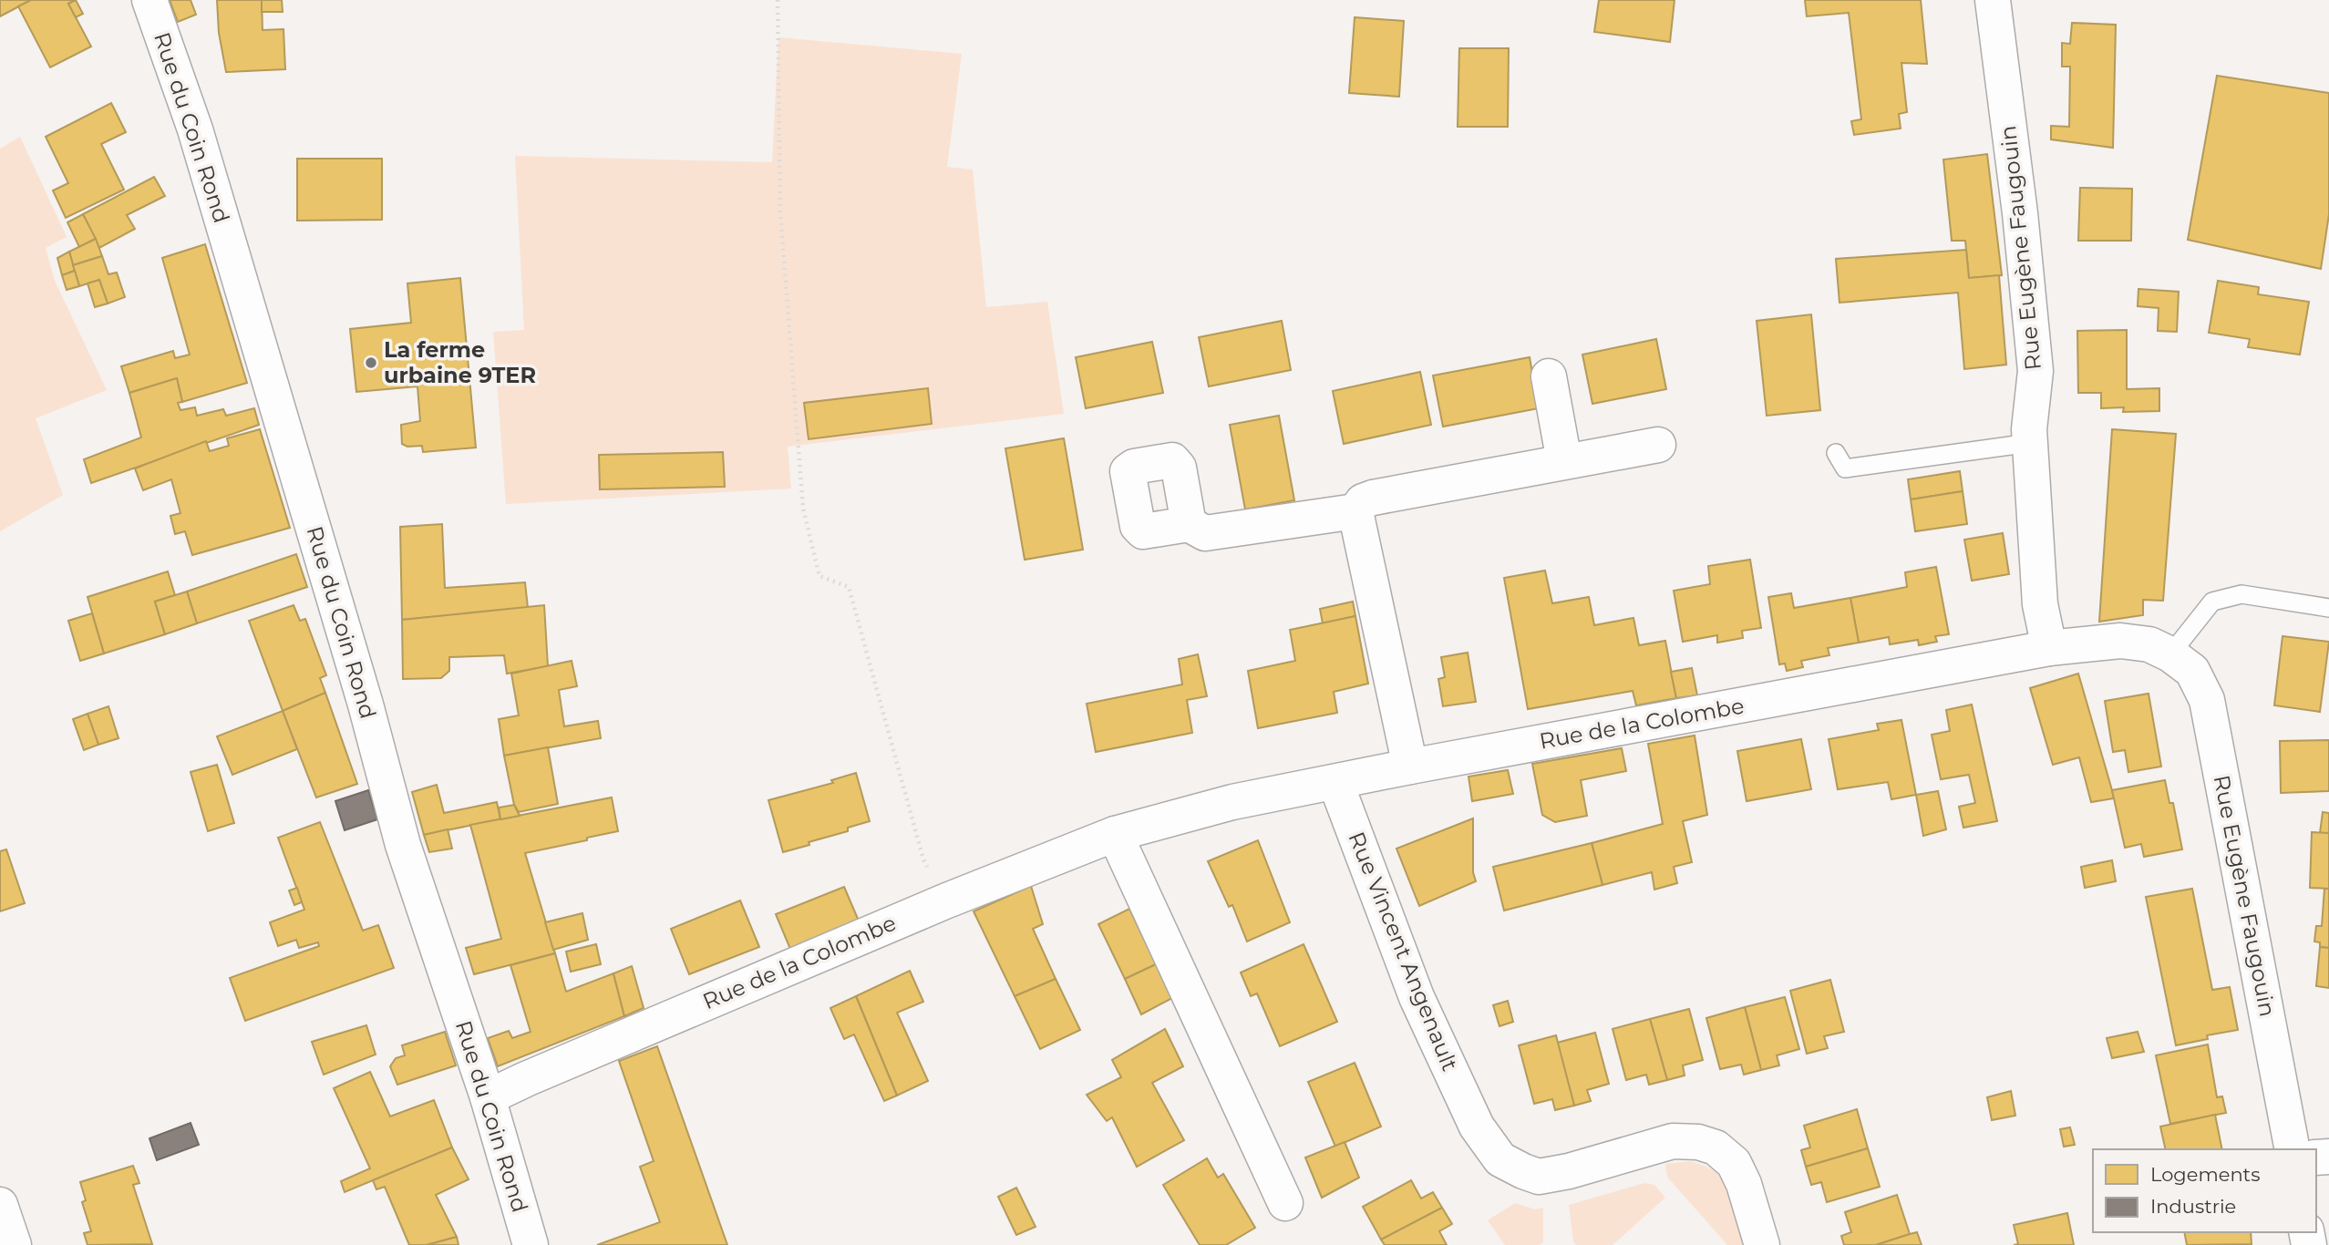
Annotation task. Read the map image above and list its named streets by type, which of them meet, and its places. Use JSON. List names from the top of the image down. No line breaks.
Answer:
{"streets":{"street":["Rue du Coin Rond","Rue Eugène Faugouin","Rue de la Colombe","Rue Vincent Angenault"]},"crossings":[["Rue du Coin Rond","Rue de la Colombe"],["Rue Eugène Faugouin","Rue de la Colombe"],["Rue de la Colombe","Rue Vincent Angenault"]],"places":["La ferme urbaine 9TER"],"legend":["Logements","Industrie"]}
